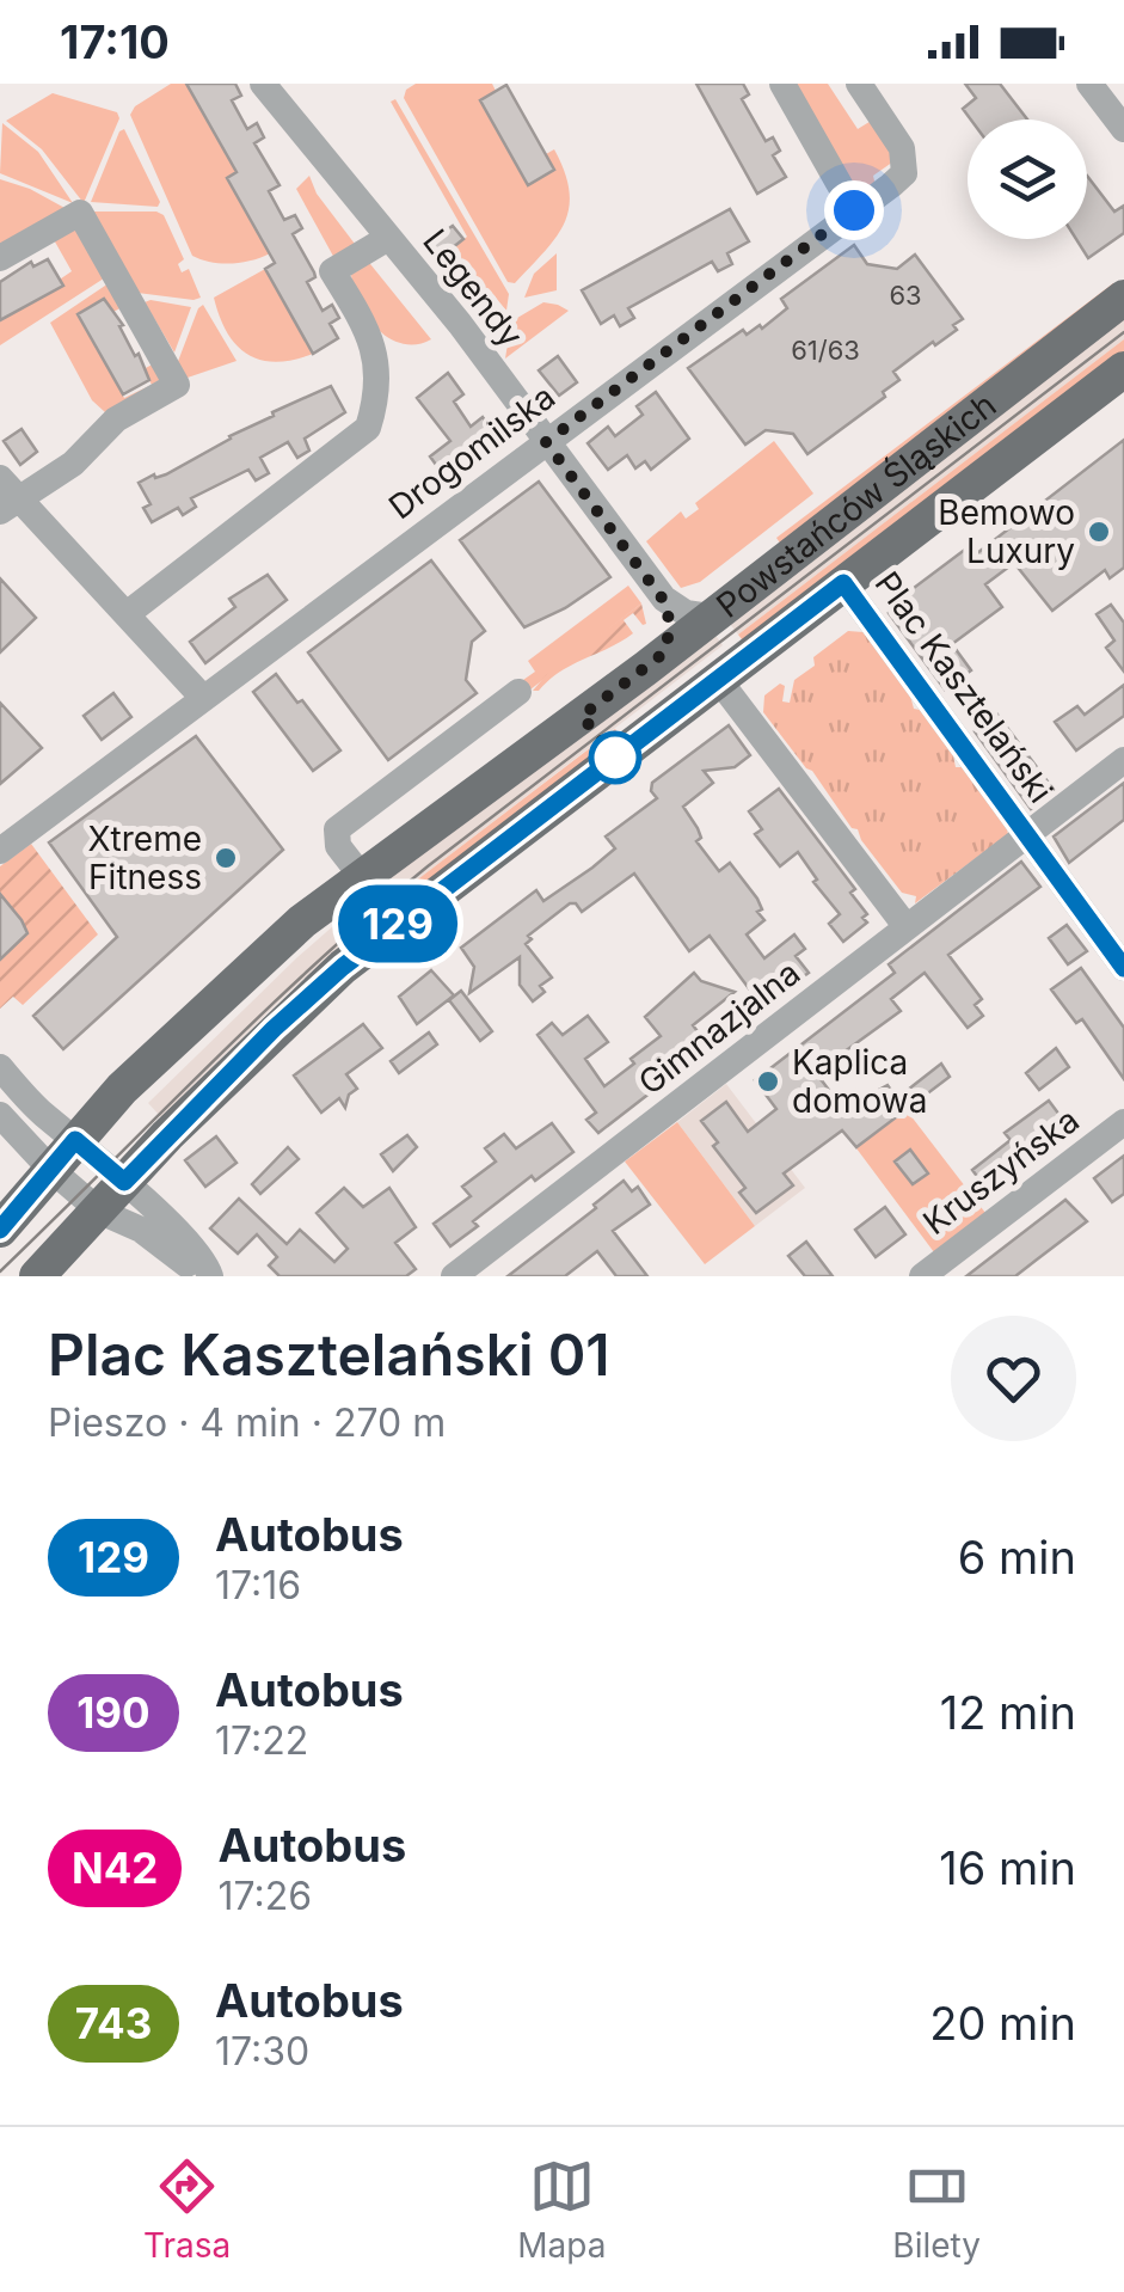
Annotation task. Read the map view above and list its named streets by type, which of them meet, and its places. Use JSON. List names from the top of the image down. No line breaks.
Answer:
{"streets":{"main road":["Powstańców Śląskich"],"street":["Legendy","Drogomilska","Plac Kasztelański","Gimnazjalna","Kruszyńska"]},"crossings":[["Legendy","Drogomilska"],["Powstańców Śląskich","Plac Kasztelański"],["Plac Kasztelański","Gimnazjalna"]],"places":["Bemowo Luxury","Xtreme Fitness","Kaplica domowa"],"lines":["bus line 129"],"house_numbers":["63","61/63"],"page":{"status":"17:10","on_map":"129","heading":["Plac Kasztelański 01","Pieszo · 4 min · 270 m"],"list":[{"mark":"129","name":"Autobus","note":"17:16","value":"6 min"},{"mark":"190","name":"Autobus","note":"17:22","value":"12 min"},{"mark":"N42","name":"Autobus","note":"17:26","value":"16 min"},{"mark":"743","name":"Autobus","note":"17:30","value":"20 min"}],"tabs":["Trasa","Mapa","Bilety"]}}
